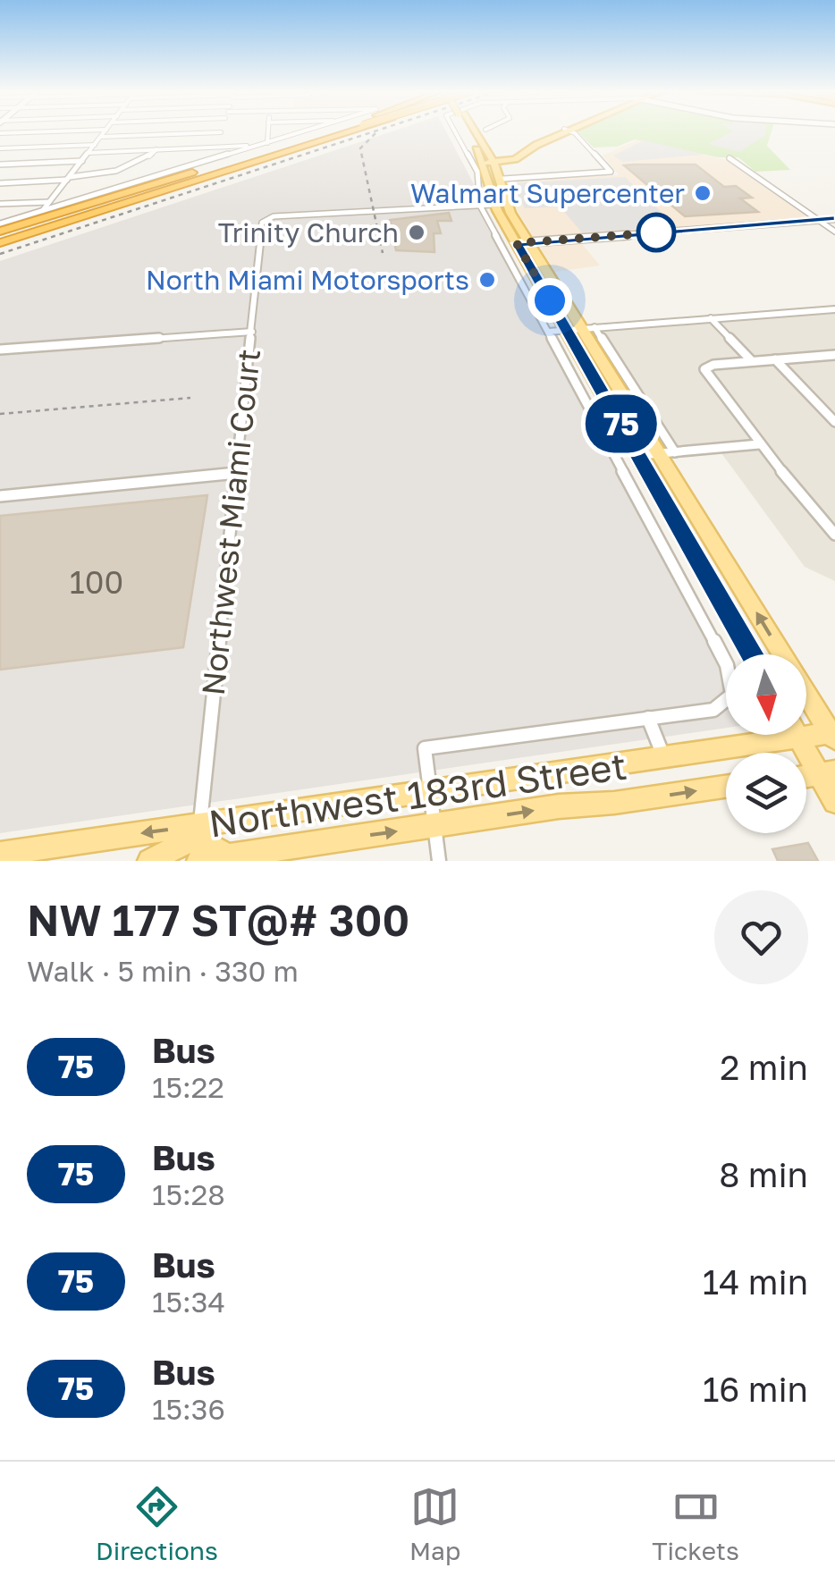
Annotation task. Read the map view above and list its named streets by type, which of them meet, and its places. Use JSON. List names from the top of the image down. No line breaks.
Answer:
{"streets":{"main road":["Northwest 183rd Street"],"street":["Northwest Miami Court"]},"crossings":[["Northwest Miami Court","Northwest 183rd Street"]],"places":["Walmart Supercenter","Trinity Church","North Miami Motorsports"],"lines":["bus line 75"],"house_numbers":["100"],"north":"bottom","page":{"on_map":"75","heading":["NW 177 ST@# 300","Walk · 5 min · 330 m"],"list":[{"mark":"75","name":"Bus","note":"15:22","value":"2 min"},{"mark":"75","name":"Bus","note":"15:28","value":"8 min"},{"mark":"75","name":"Bus","note":"15:34","value":"14 min"},{"mark":"75","name":"Bus","note":"15:36","value":"16 min"}],"tabs":["Directions","Map","Tickets"]}}
